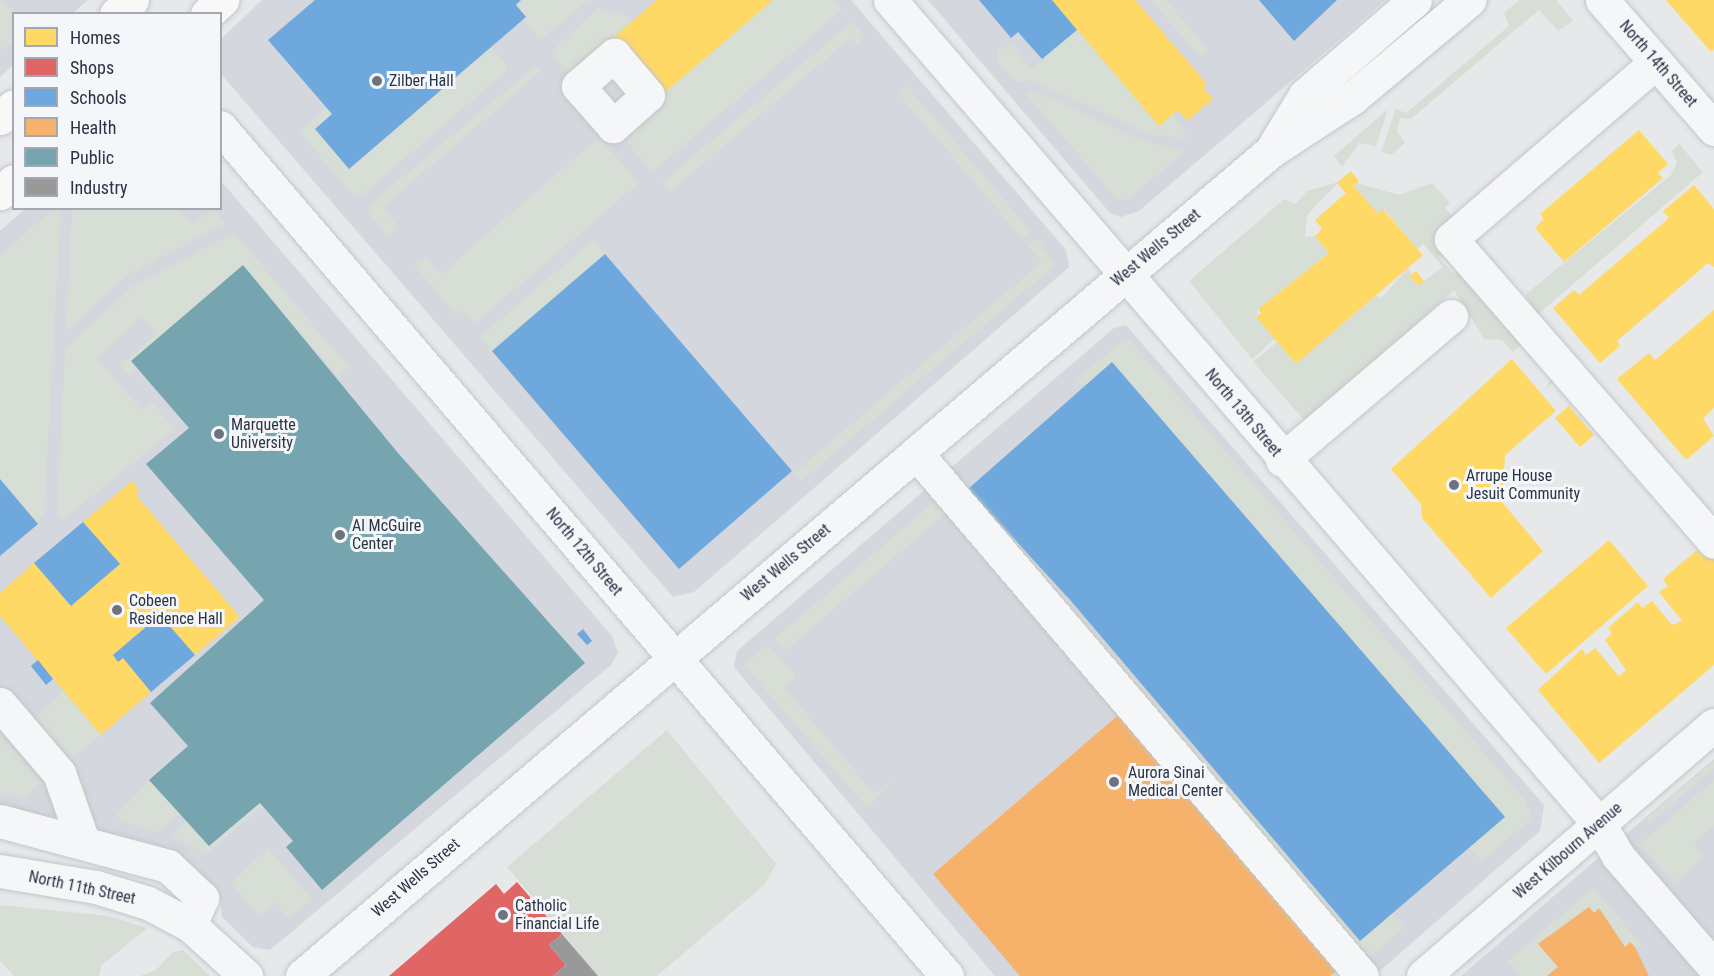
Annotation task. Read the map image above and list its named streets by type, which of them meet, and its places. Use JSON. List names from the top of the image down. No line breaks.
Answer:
{"streets":{"street":["North 14th Street","West Wells Street","North 13th Street","North 12th Street","West Kilbourn Avenue","North 11th Street"]},"crossings":[["West Wells Street","North 13th Street"],["West Wells Street","North 12th Street"],["North 13th Street","West Kilbourn Avenue"]],"places":["Zilber Hall","Marquette University","Arrupe House Jesuit Community","Al McGuire Center","Cobeen Residence Hall","Aurora Sinai Medical Center","Catholic Financial Life"],"legend":["Homes","Shops","Schools","Health","Public","Industry"]}
